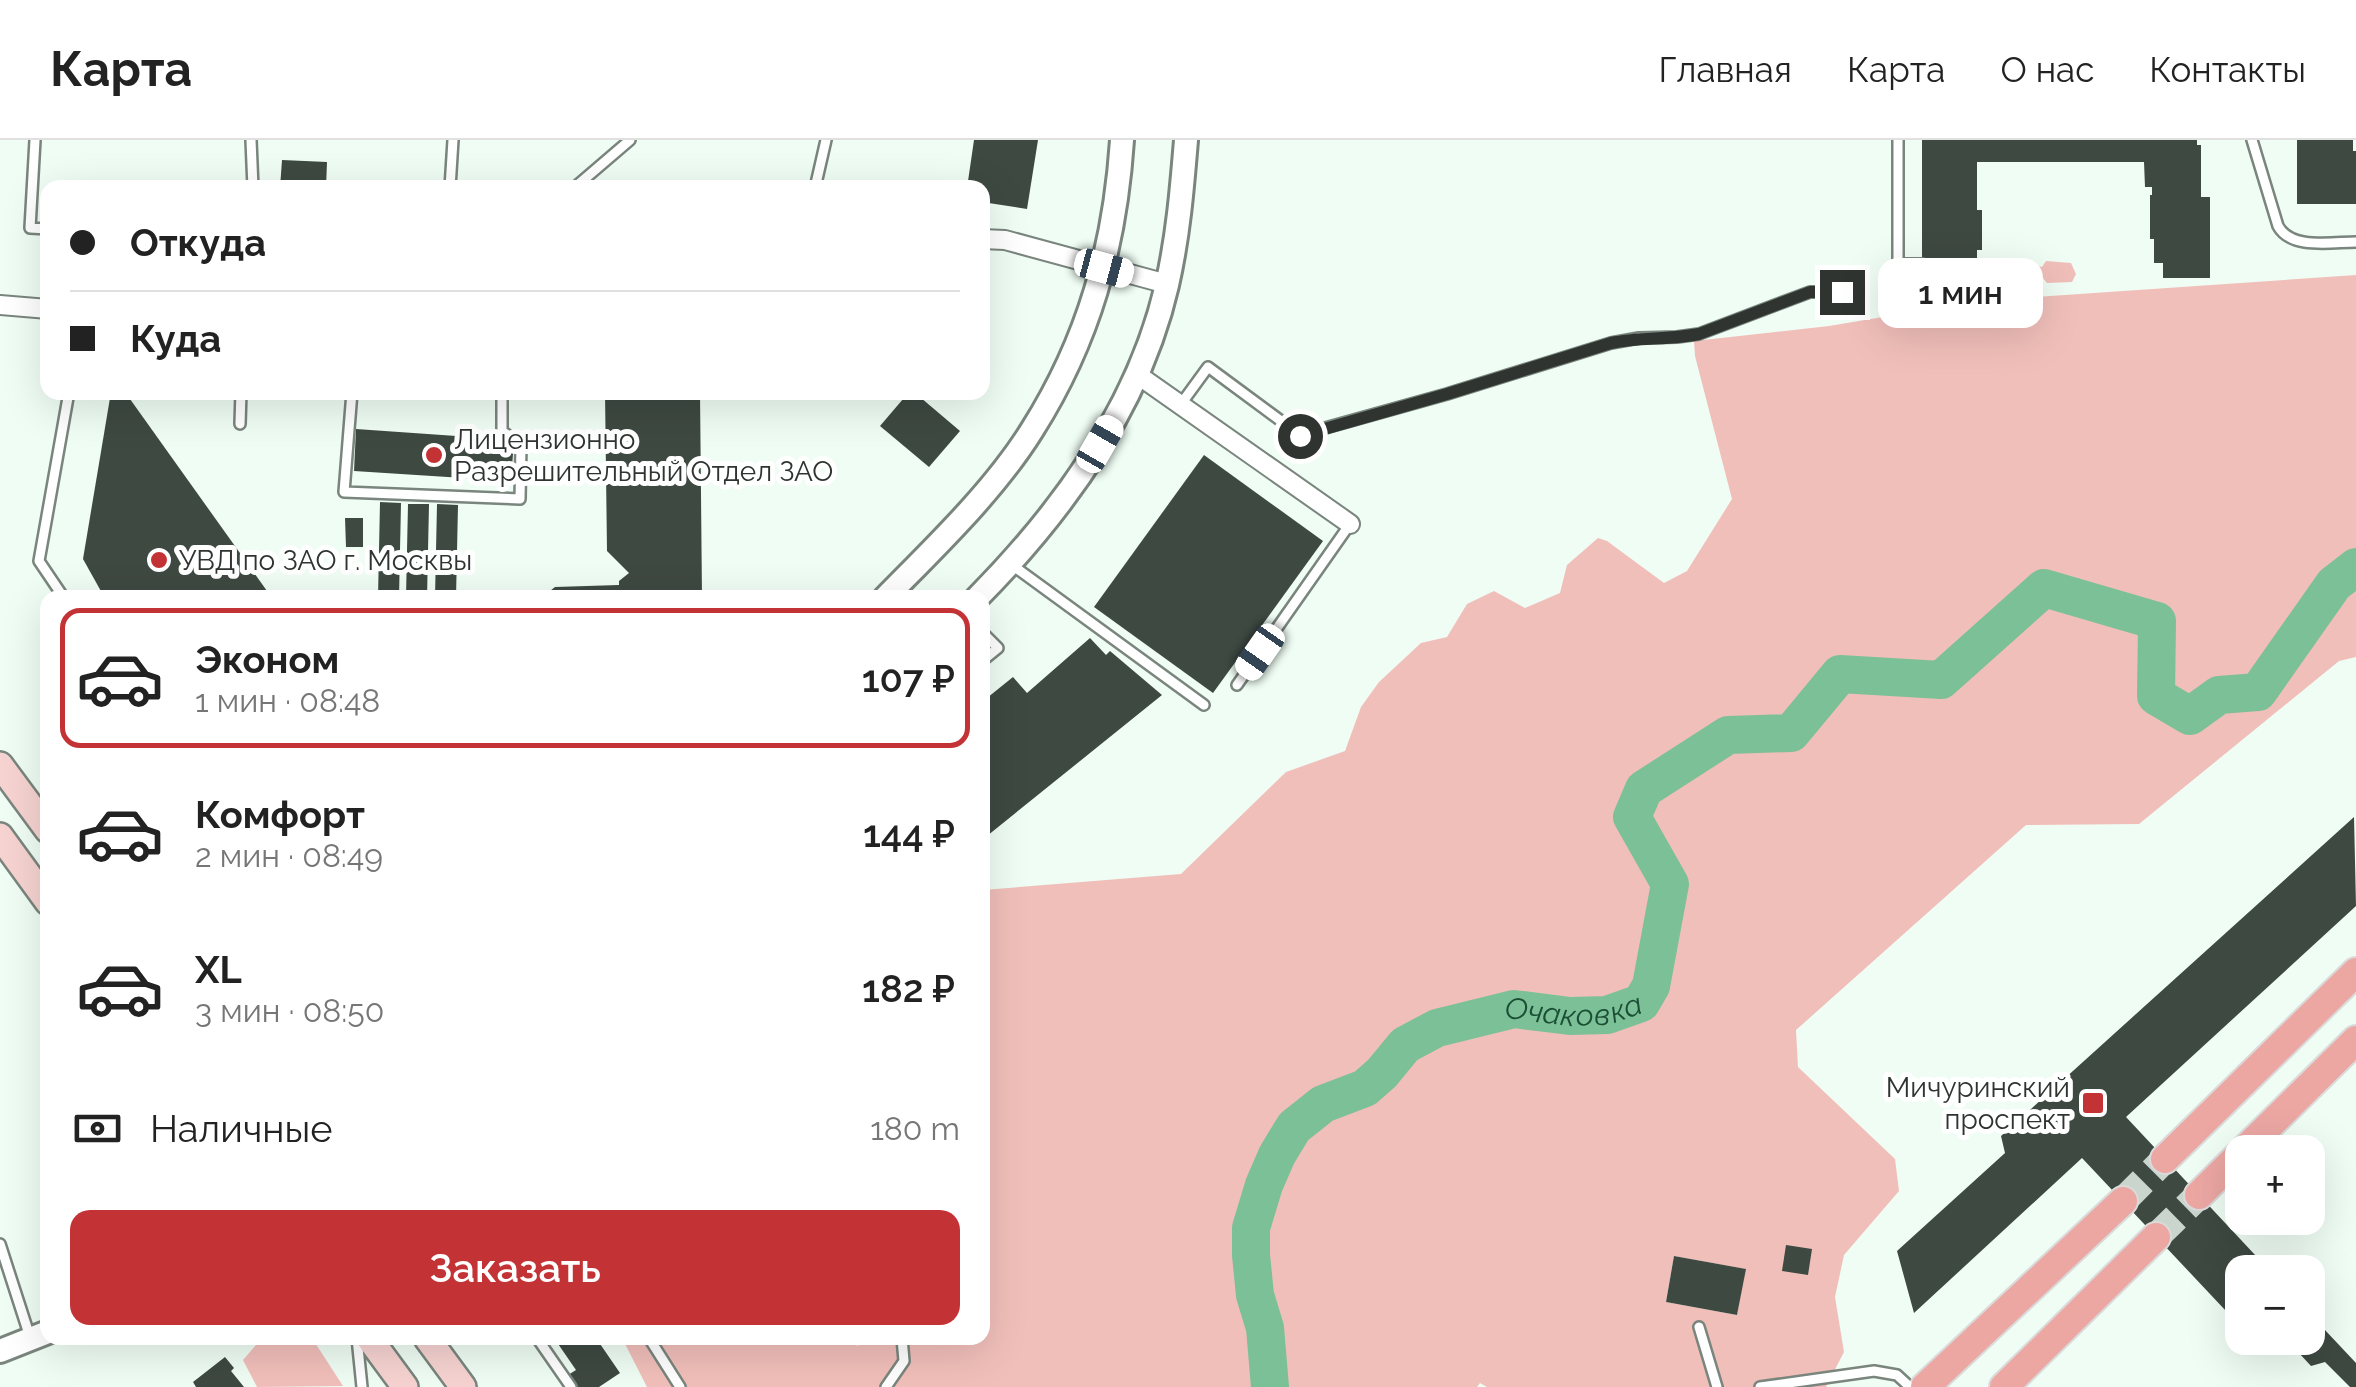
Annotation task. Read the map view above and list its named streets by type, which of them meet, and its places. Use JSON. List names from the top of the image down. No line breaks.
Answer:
{"water":["Очаковка"],"places":{"other":["Лицензионно Разрешительный Отдел ЗАО","УВД по ЗАО г. Москвы"],"transit":["Мичуринский проспект"]},"page":{"header":"Карта","nav":["Главная","Карта","О нас","Контакты"],"banner":["Откуда","Куда"],"bubble":"1 мин","list":[{"name":"Эконом","note":"1 мин · 08:48","value":"107 ₽"},{"name":"Комфорт","note":"2 мин · 08:49","value":"144 ₽"},{"name":"XL","note":"3 мин · 08:50","value":"182 ₽"}],"pay":["Наличные","180 m"],"map_buttons":["+","−"],"buttons":"Заказать"}}
